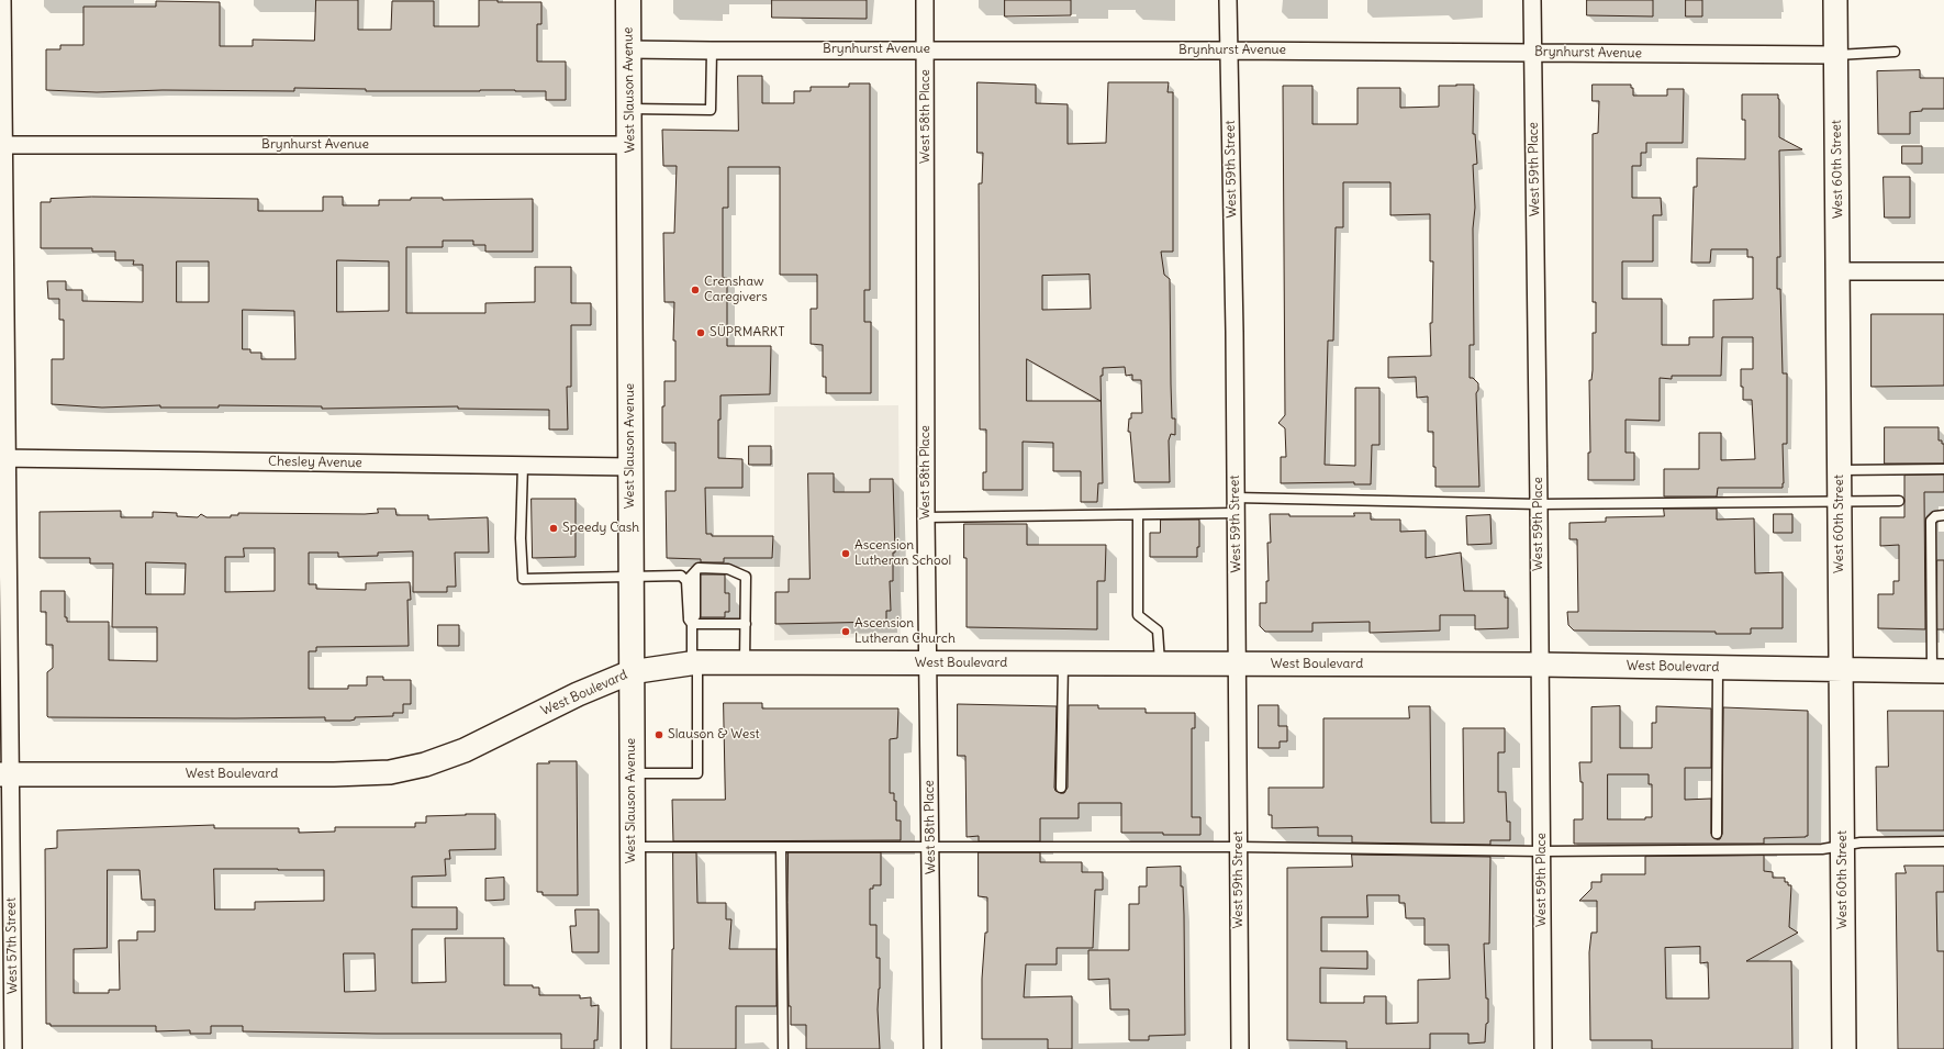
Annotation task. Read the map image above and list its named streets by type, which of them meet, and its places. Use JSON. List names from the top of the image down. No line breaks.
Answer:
{"streets":{"main road":["West Slauson Avenue"],"street":["Brynhurst Avenue","West 58th Place","West 59th Street","West 59th Place","West 60th Street","Chesley Avenue","West Boulevard","West 57th Street"]},"crossings":[["Brynhurst Avenue","West Slauson Avenue"],["Brynhurst Avenue","West 58th Place"],["Brynhurst Avenue","West 59th Street"],["Brynhurst Avenue","West 59th Place"],["Brynhurst Avenue","West 60th Street"],["Brynhurst Avenue","West 57th Street"],["West Slauson Avenue","Chesley Avenue"],["West Slauson Avenue","West Boulevard"],["West 58th Place","West Boulevard"],["West 59th Street","West Boulevard"],["West 59th Place","West Boulevard"],["West 60th Street","West Boulevard"],["Chesley Avenue","West 57th Street"],["West Boulevard","West 57th Street"]],"places":["Crenshaw Caregivers","SÜPRMARKT","Speedy Cash","Ascension Lutheran School","Ascension Lutheran Church","Slauson & West"]}
